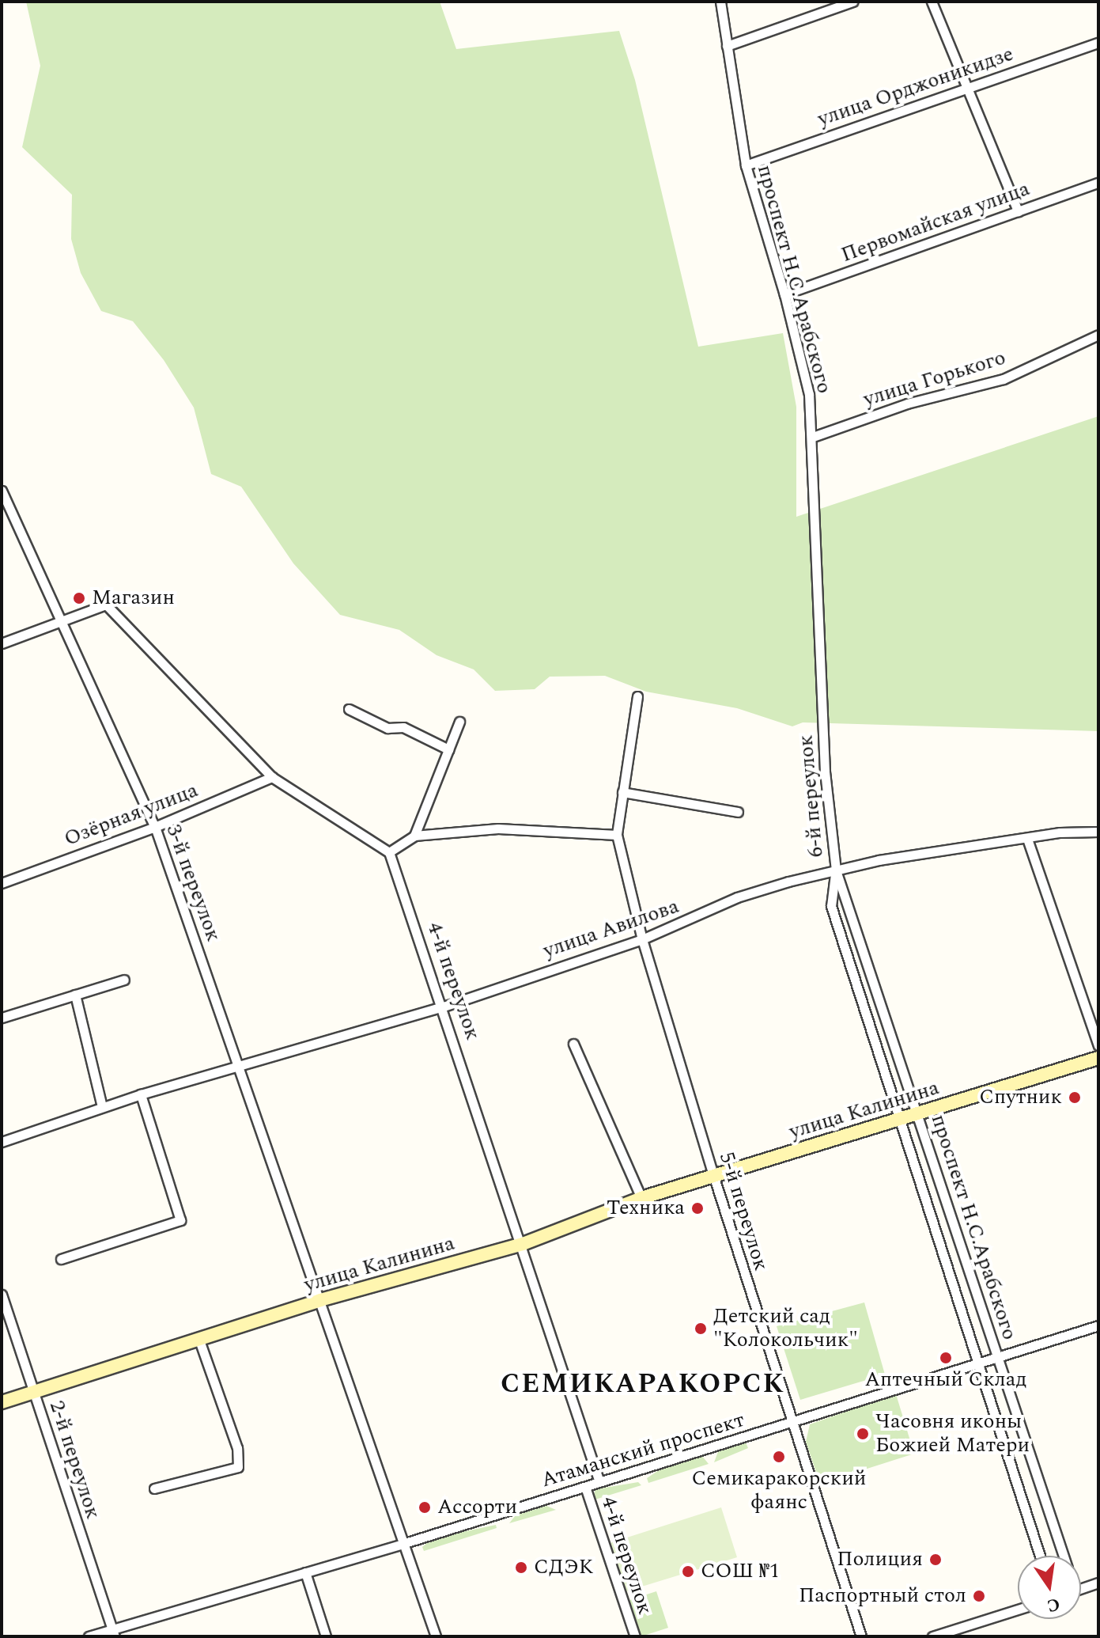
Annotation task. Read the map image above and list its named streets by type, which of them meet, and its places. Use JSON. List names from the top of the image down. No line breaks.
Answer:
{"streets":{"main road":["улица Калинина"],"street":["улица Орджоникидзе","Первомайская улица","проспект Н.С.Арабского","улица Горького","6-й переулок","Озёрная улица","3-й переулок","улица Авилова","4-й переулок","5-й переулок","Атаманский проспект","2-й переулок"]},"crossings":[["улица Орджоникидзе","проспект Н.С.Арабского"],["Первомайская улица","проспект Н.С.Арабского"],["проспект Н.С.Арабского","улица Горького"],["проспект Н.С.Арабского","6-й переулок"],["проспект Н.С.Арабского","улица Авилова"],["проспект Н.С.Арабского","улица Калинина"],["проспект Н.С.Арабского","Атаманский проспект"],["6-й переулок","улица Авилова"],["Озёрная улица","3-й переулок"],["3-й переулок","улица Авилова"],["3-й переулок","улица Калинина"],["3-й переулок","Атаманский проспект"],["улица Авилова","4-й переулок"],["улица Авилова","5-й переулок"],["4-й переулок","улица Калинина"],["4-й переулок","Атаманский проспект"],["улица Калинина","5-й переулок"],["улица Калинина","2-й переулок"],["5-й переулок","Атаманский проспект"],["Атаманский проспект","2-й переулок"]],"districts":["СЕМИКАРАКОРСК"],"places":["Магазин","Спутник","Техника","Детский сад \"Колокольчик\"","Аптечный Склад","Часовня иконы Божией Матери","Семикаракорский фаянс","Ассорти","Полиция","СДЭК","СОШ №1","Паспортный стол"],"north":"bottom"}
